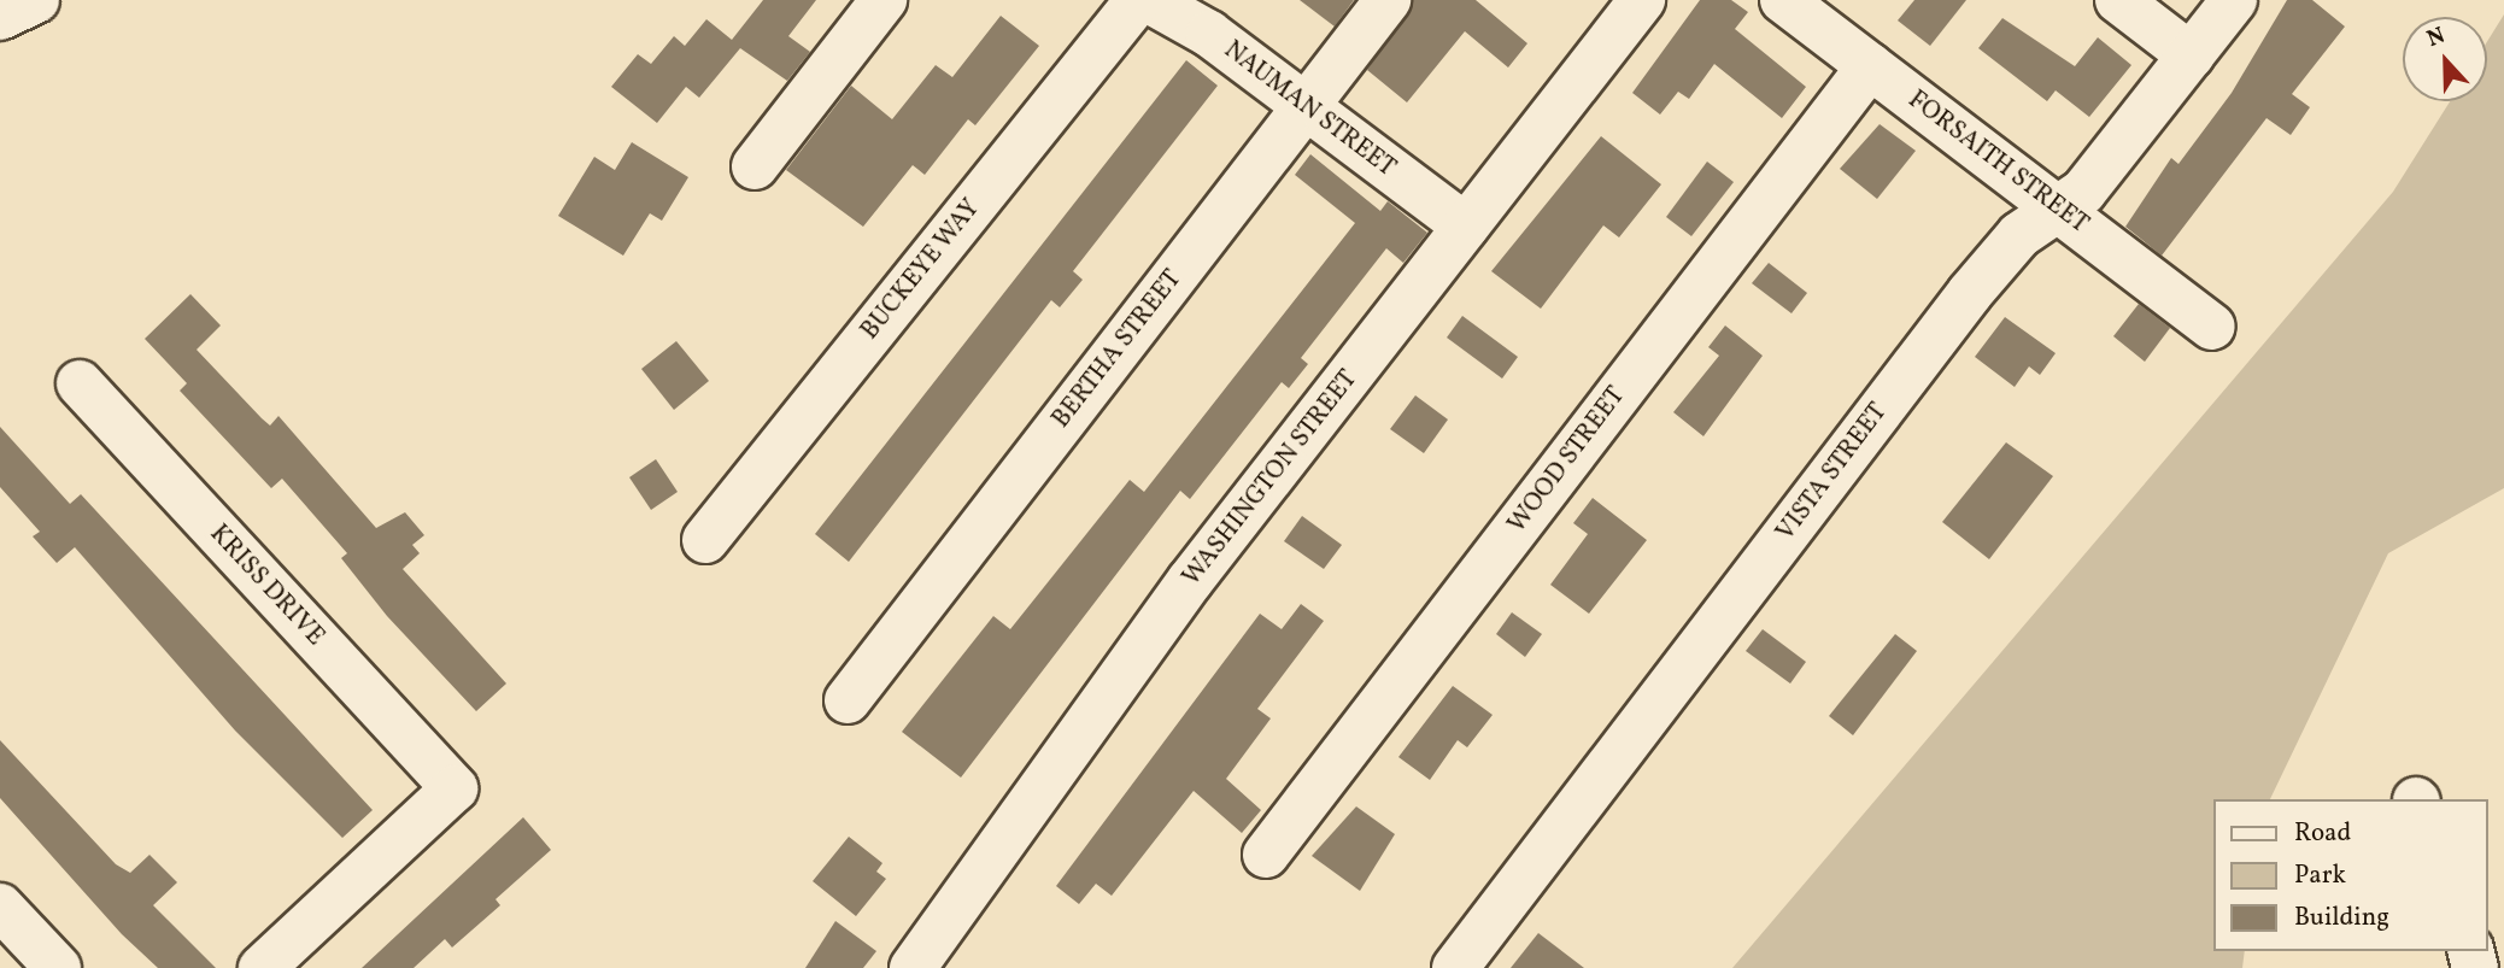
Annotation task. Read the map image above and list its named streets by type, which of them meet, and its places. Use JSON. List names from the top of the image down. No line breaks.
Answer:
{"streets":{"street":["NAUMAN STREET","FORSAITH STREET","BUCKEYE WAY","BERTHA STREET","WOOD STREET","VISTA STREET","WASHINGTON STREET","KRISS DRIVE"]},"crossings":[["NAUMAN STREET","BERTHA STREET"],["NAUMAN STREET","WASHINGTON STREET"],["FORSAITH STREET","WOOD STREET"],["FORSAITH STREET","VISTA STREET"]],"legend":["Road","Park","Building"],"north":"top"}
